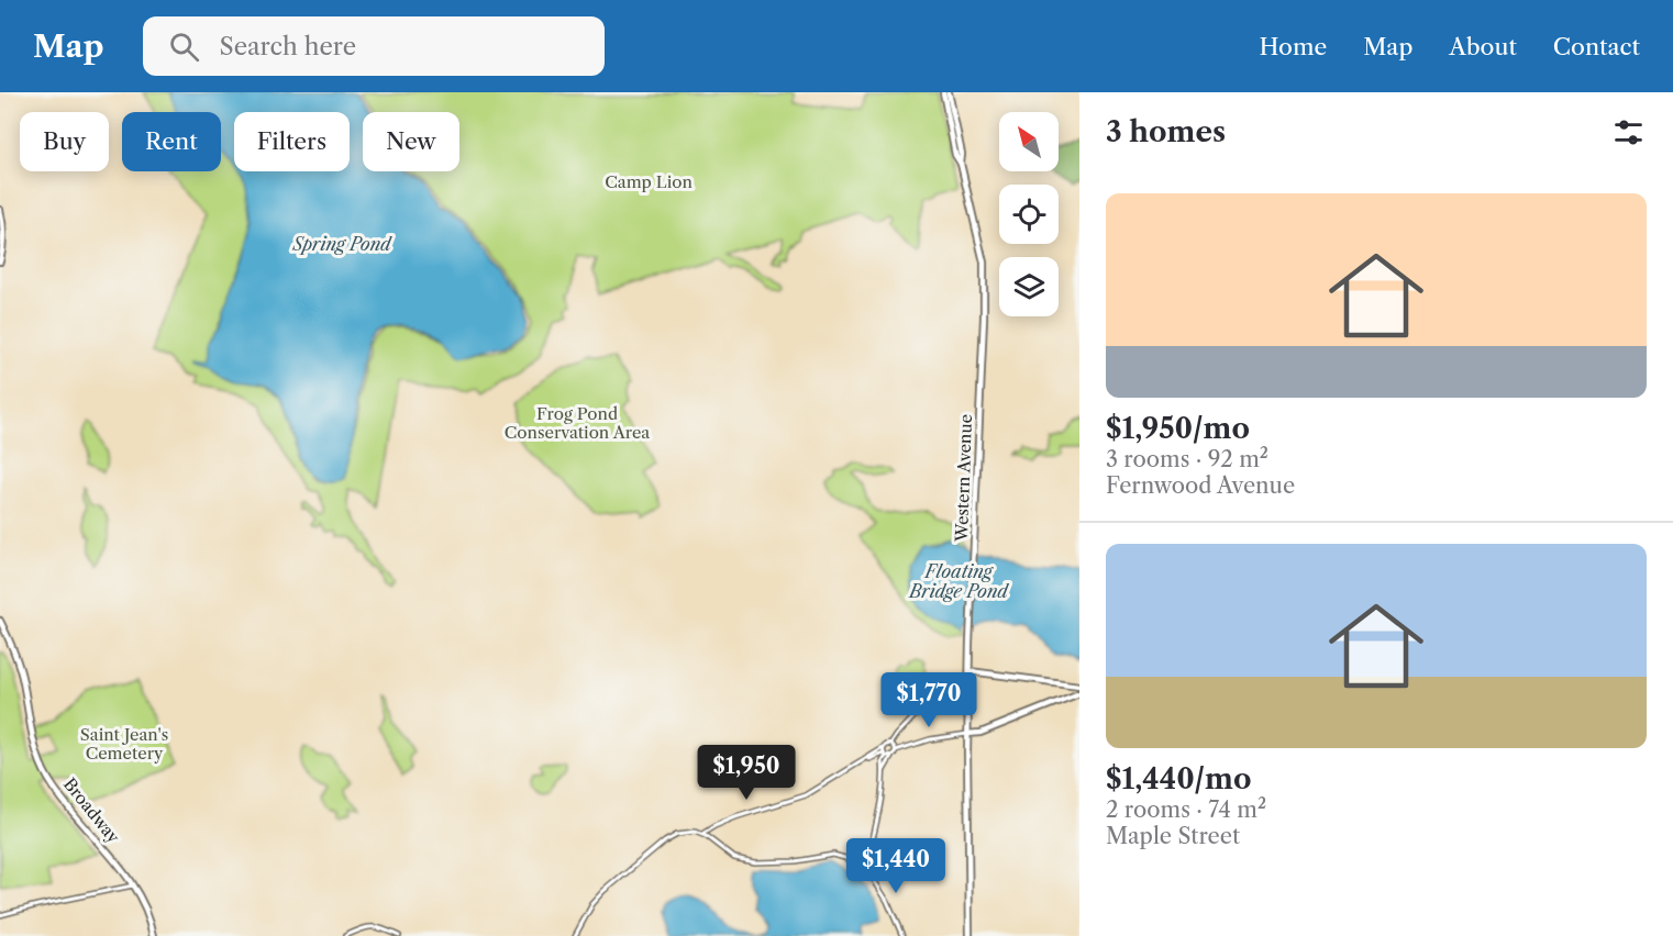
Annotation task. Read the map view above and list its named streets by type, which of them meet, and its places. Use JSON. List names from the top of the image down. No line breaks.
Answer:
{"streets":{"main road":["Western Avenue","Broadway"]},"water":["Spring Pond","Floating Bridge Pond"],"parks":["Camp Lion","Frog Pond Conservation Area","Saint Jean's Cemetery"],"north":"top left","page":{"header":"Map","search":"Search here","nav":["Home","Map","About","Contact"],"heading":"3 homes","chip":["Buy","Rent","Filters","New"],"list":[{"name":"$1,950/mo","note":"3 rooms · 92 m² · Fernwood Avenue"},{"name":"$1,440/mo","note":"2 rooms · 74 m² · Maple Street"}],"price":["$1,770","$1,950","$1,440"]}}
